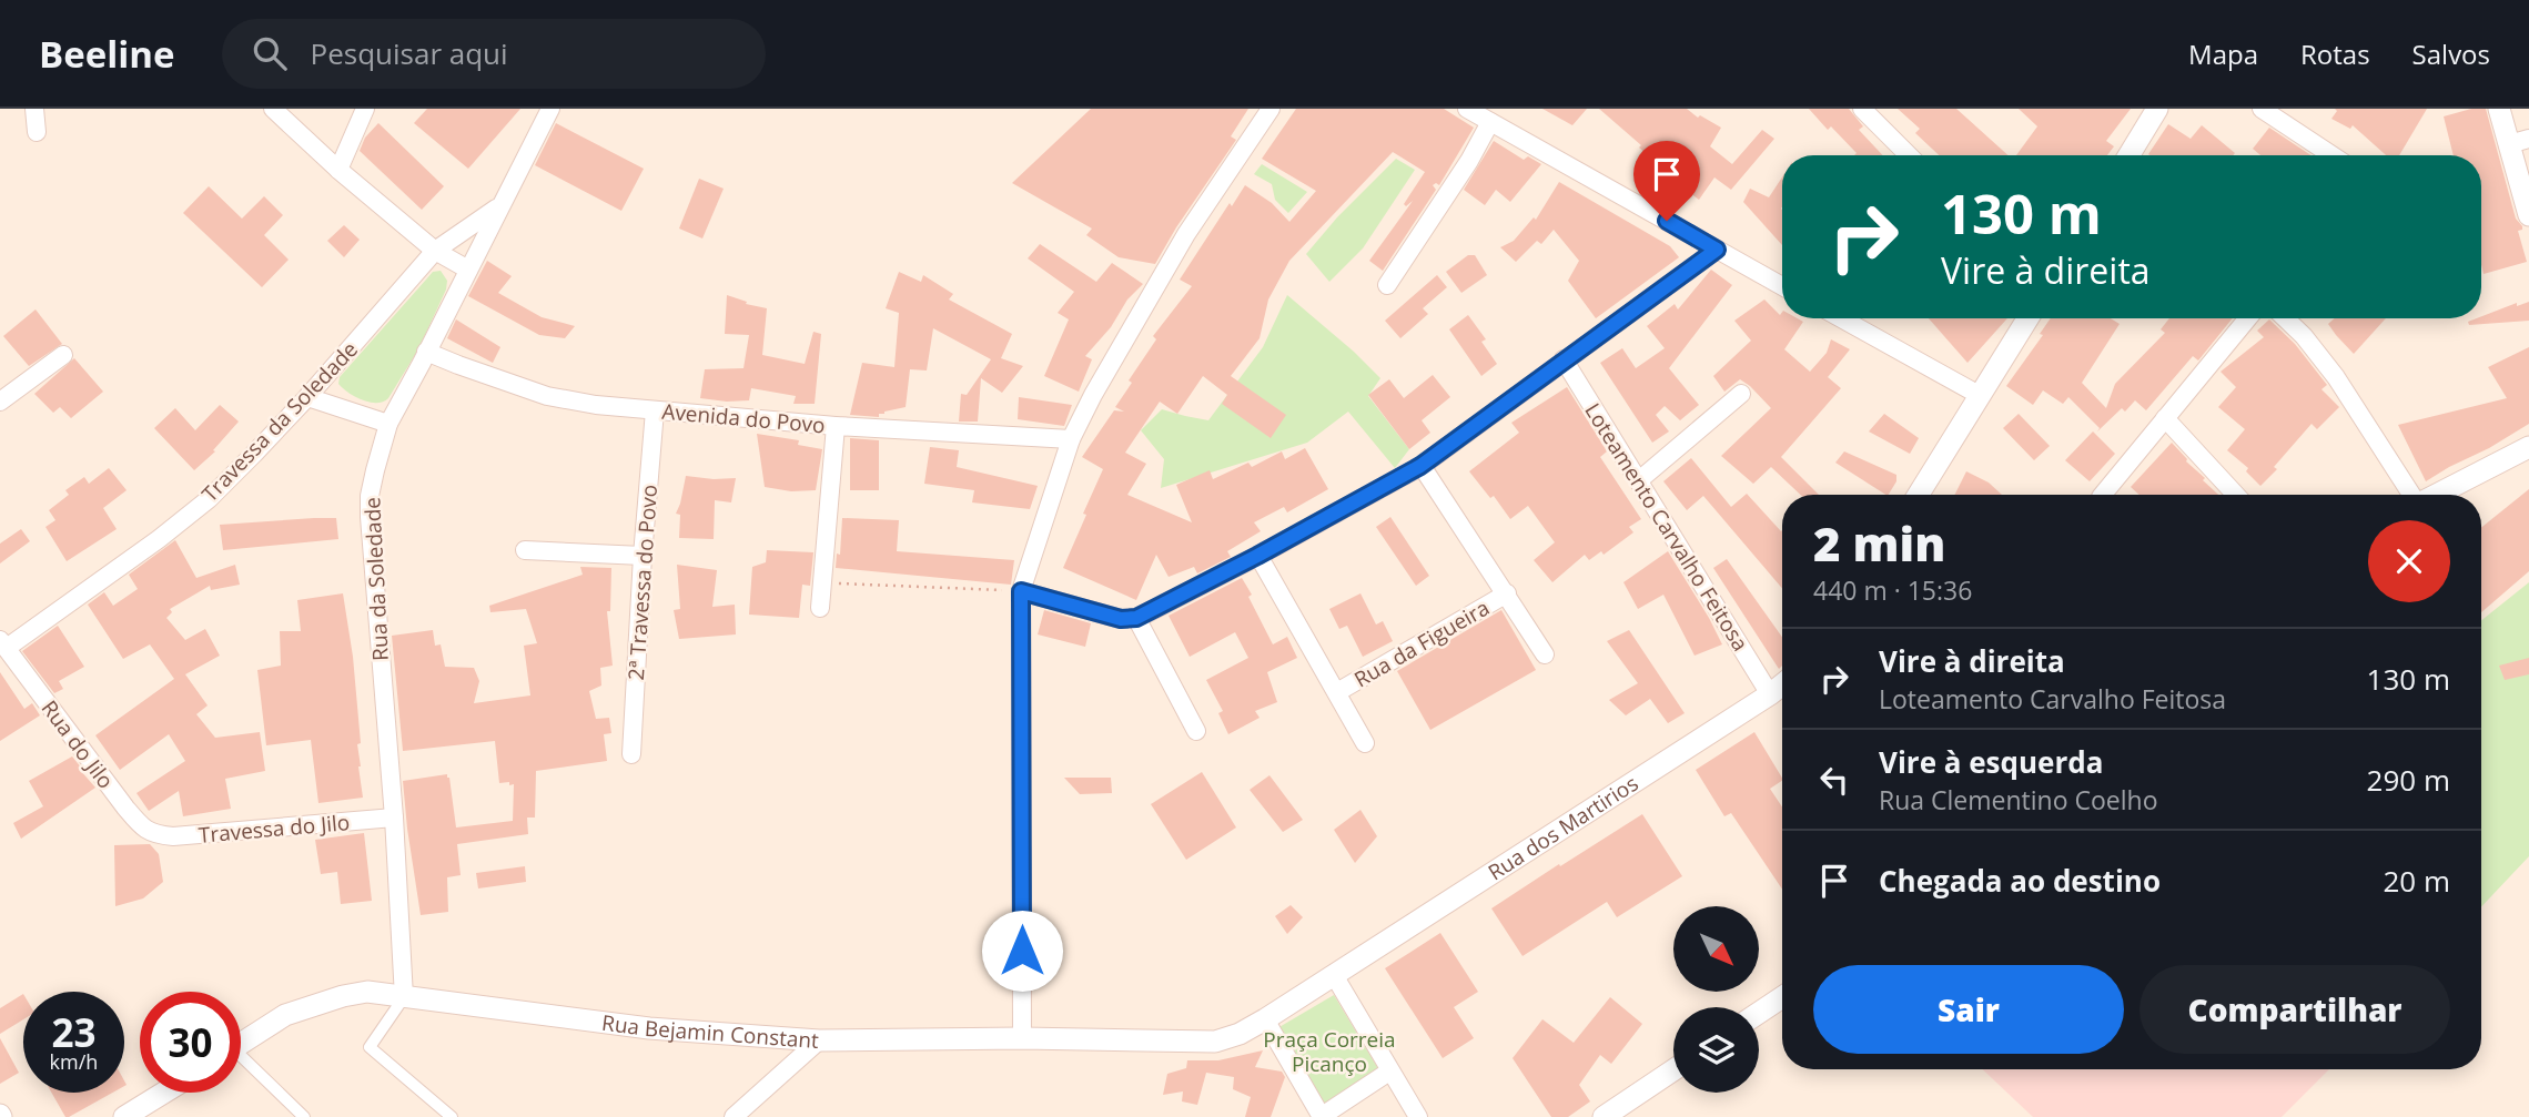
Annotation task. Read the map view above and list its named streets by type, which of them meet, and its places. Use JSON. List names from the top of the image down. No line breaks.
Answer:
{"streets":{"street":["Avenida do Povo","Travessa da Soledade","Loteamento Carvalho Feitosa","Rua da Soledade","2ª Travessa do Povo","Rua da Figueira","Rua do Jilo","Rua dos Martirios","Travessa do Jilo","Rua Bejamin Constant"]},"crossings":[["Avenida do Povo","Rua da Soledade"],["Avenida do Povo","2ª Travessa do Povo"],["Travessa da Soledade","Rua da Soledade"],["Travessa da Soledade","Rua do Jilo"],["Loteamento Carvalho Feitosa","Rua dos Martirios"],["Rua da Soledade","Travessa do Jilo"],["Rua da Soledade","Rua Bejamin Constant"],["Rua do Jilo","Travessa do Jilo"],["Rua dos Martirios","Rua Bejamin Constant"]],"parks":["Praça Correia Picanço"],"north":"bottom right","page":{"header":"Beeline","search":"Pesquisar aqui","nav":["Mapa","Rotas","Salvos"],"turn":["130 m","Vire à direita"],"heading":["2 min","440 m · 15:36"],"list":[{"name":"Vire à direita","note":"Loteamento Carvalho Feitosa","value":"130 m"},{"name":"Vire à esquerda","note":"Rua Clementino Coelho","value":"290 m"},{"name":"Chegada ao destino","value":"20 m"}],"buttons":["Sair","Compartilhar"],"speed":"23 km/h","limit":"30"}}
